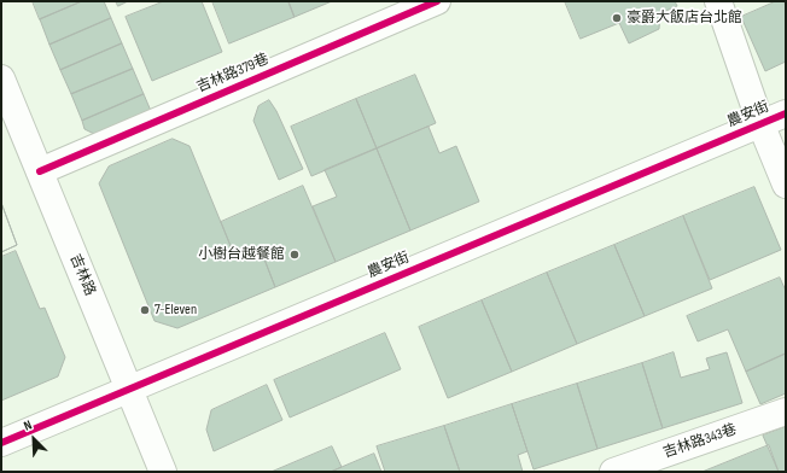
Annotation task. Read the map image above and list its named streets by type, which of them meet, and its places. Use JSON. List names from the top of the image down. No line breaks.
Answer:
{"streets":{"street":["吉林路379巷","農安街","吉林路","吉林路343巷"]},"crossings":[["吉林路379巷","吉林路"],["農安街","吉林路"]],"places":["豪爵大飯店台北館","小樹台越餐館","7-Eleven"],"north":"top left"}
